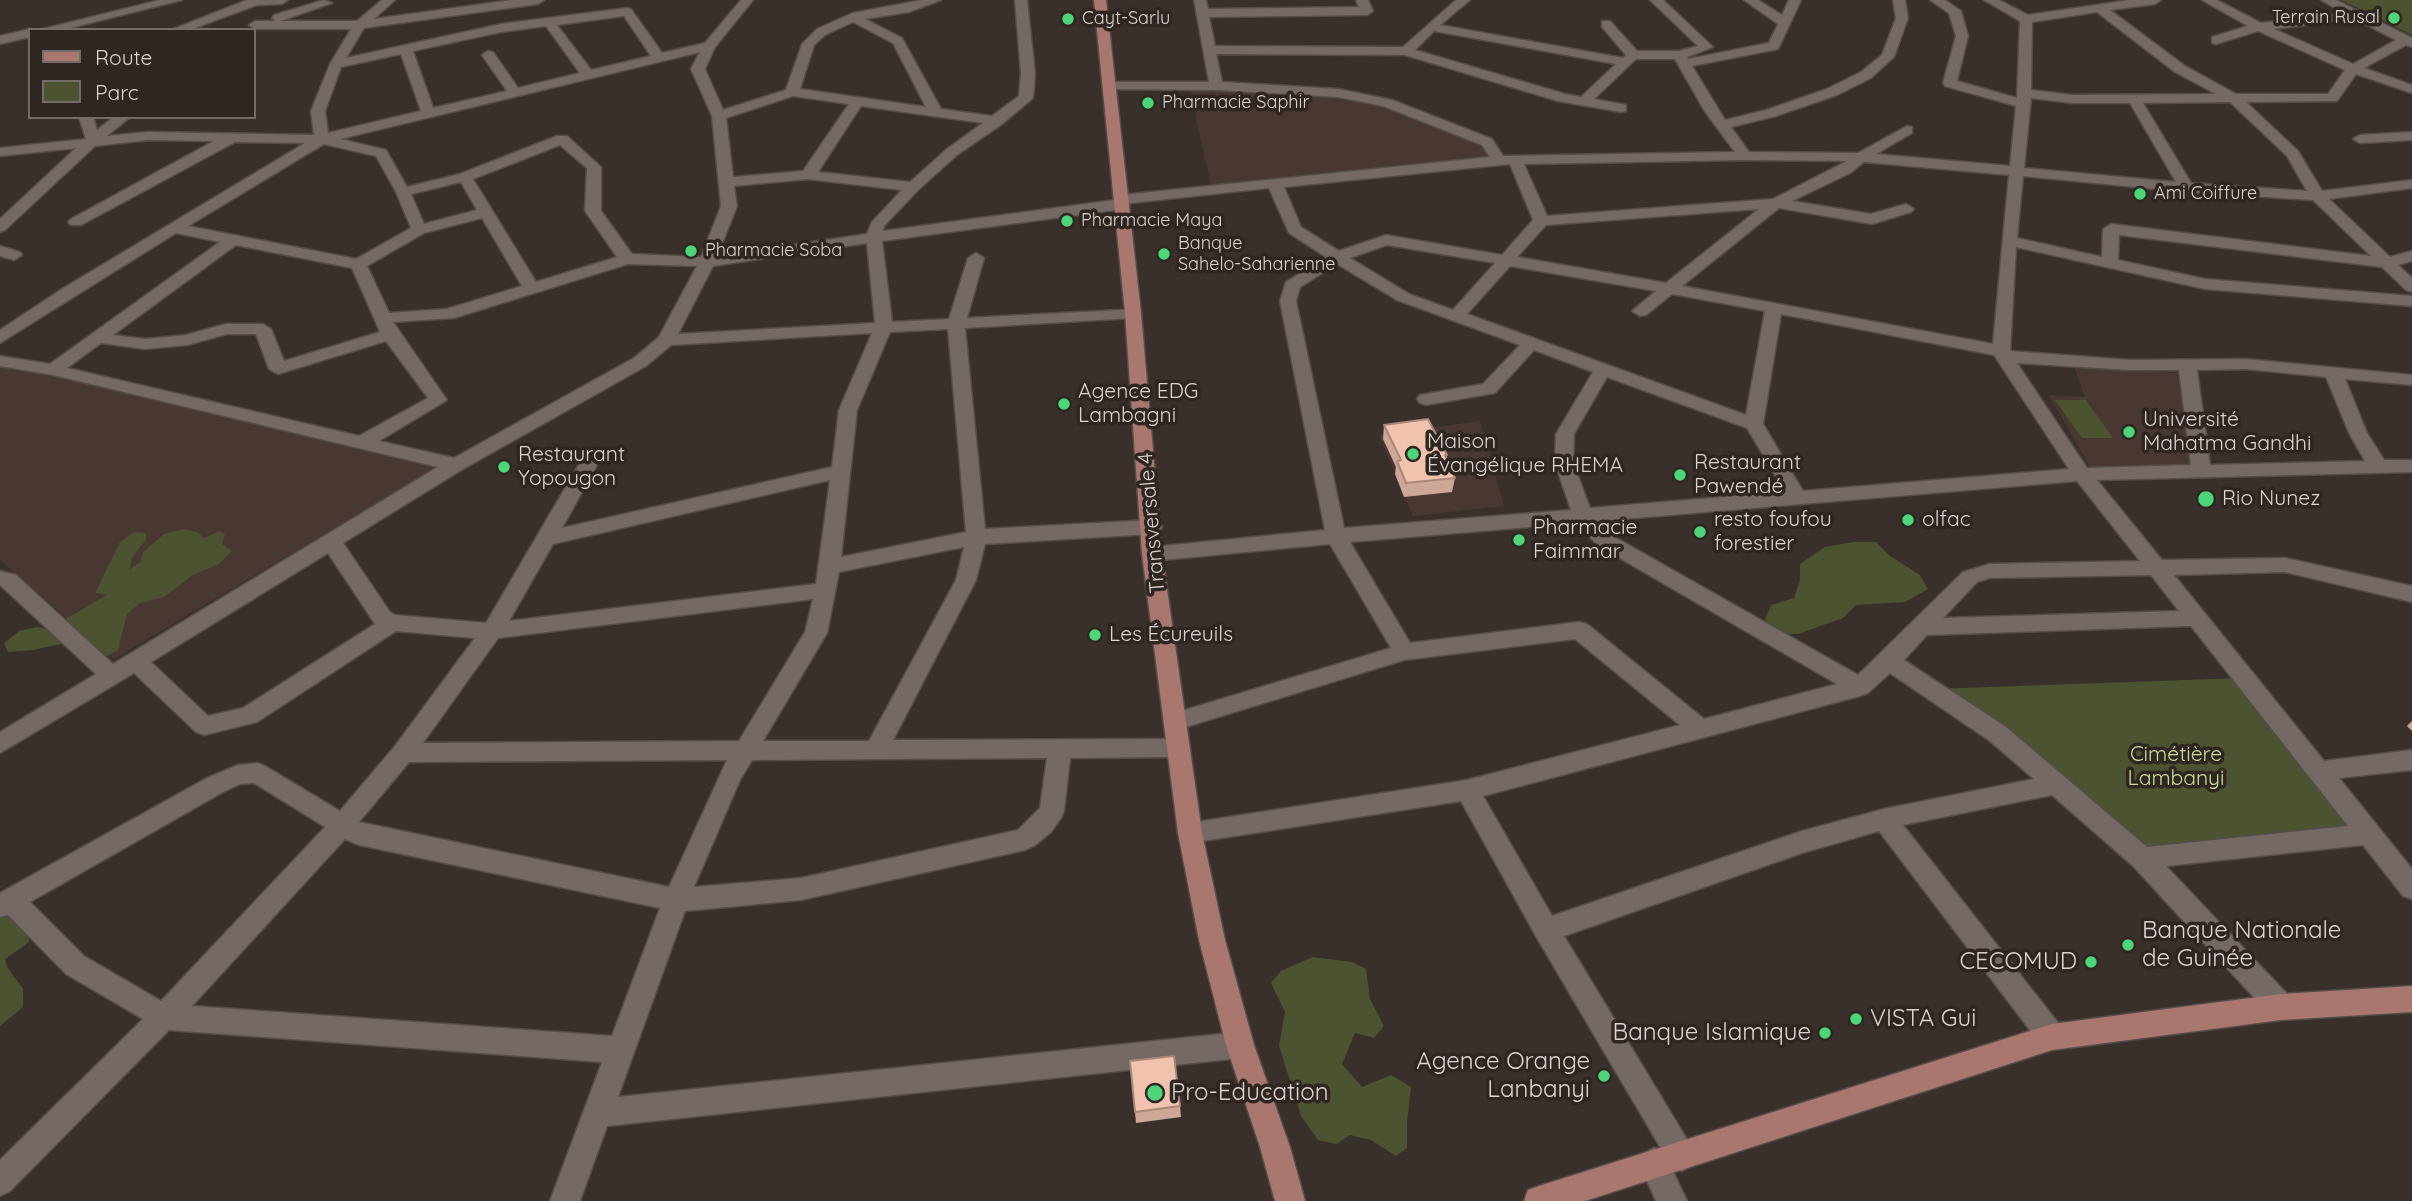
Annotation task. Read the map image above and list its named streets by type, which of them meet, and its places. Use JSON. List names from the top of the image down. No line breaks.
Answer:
{"streets":{"main road":["Transversale 4"]},"parks":["Cimétière Lambanyi"],"places":["Terrain Rusal","Cayt-Sarlu","Pharmacie Saphir","Ami Coiffure","Pharmacie Maya","Pharmacie Soba","Banque Sahelo-Saharienne","Agence EDG Lambagni","Université Mahatma Gandhi","Maison Évangélique RHEMA","Restaurant Yopougon","Restaurant Pawendé","Rio Nunez","olfac","resto foufou forestier","Pharmacie Faimmar","Les Écureuils","Banque Nationale de Guinée","CECOMUD","VISTA Gui","Banque Islamique","Agence Orange Lanbanyi","Pro-Education"],"legend":["Route","Parc"]}
